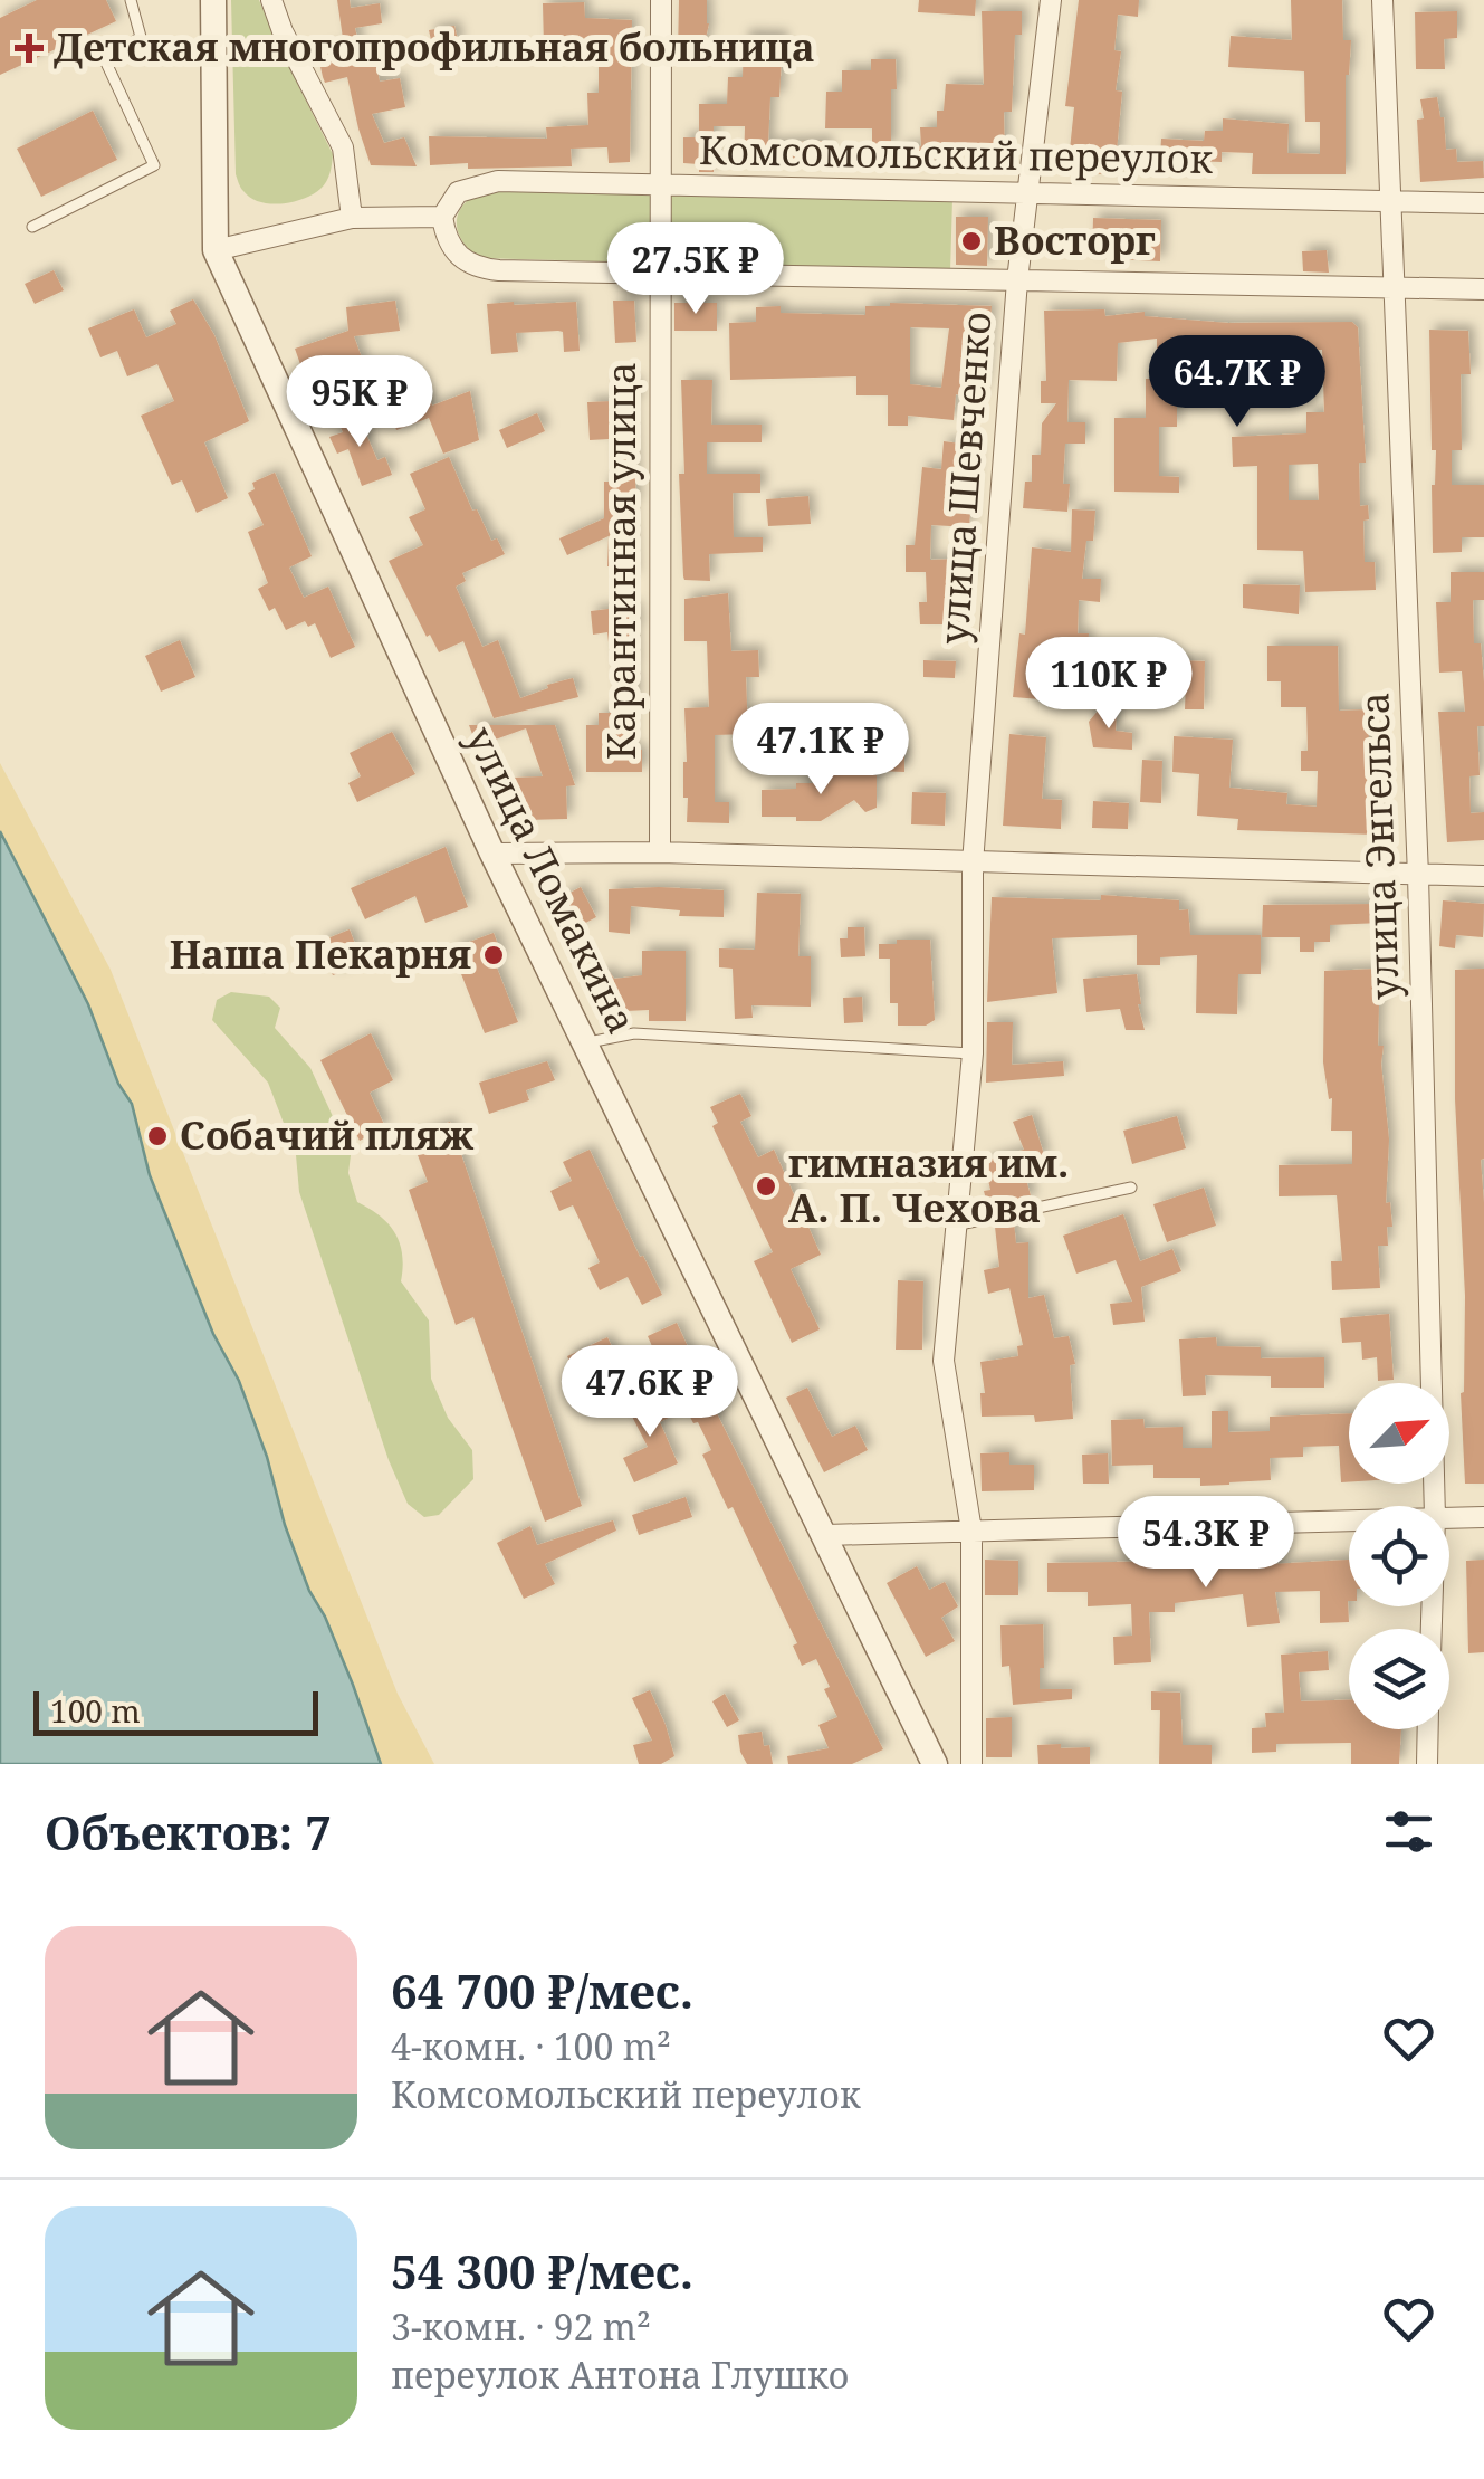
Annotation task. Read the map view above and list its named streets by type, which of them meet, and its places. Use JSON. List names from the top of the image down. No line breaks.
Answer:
{"streets":{"street":["Комсомольский переулок","улица Шевченко","Карантинная улица","улица Энгельса","улица Ломакина"]},"crossings":[["Комсомольский переулок","улица Шевченко"],["Комсомольский переулок","Карантинная улица"],["Комсомольский переулок","улица Энгельса"]],"places":{"health":["Детская многопрофильная больница"],"other":["Восторг","Наша Пекарня","Собачий пляж","гимназия им. А. П. Чехова"]},"scale_bar":"100 m","north":"top right","page":{"price":["27.5K ₽","64.7K ₽","95K ₽","110K ₽","47.1K ₽","47.6K ₽","54.3K ₽"],"scale":"100 m","heading":"Объектов: 7","list":[{"name":"64 700 ₽/мес.","note":"4-комн. · 100 m² · Комсомольский переулок"},{"name":"54 300 ₽/мес.","note":"3-комн. · 92 m² · переулок Антона Глушко"}]}}
